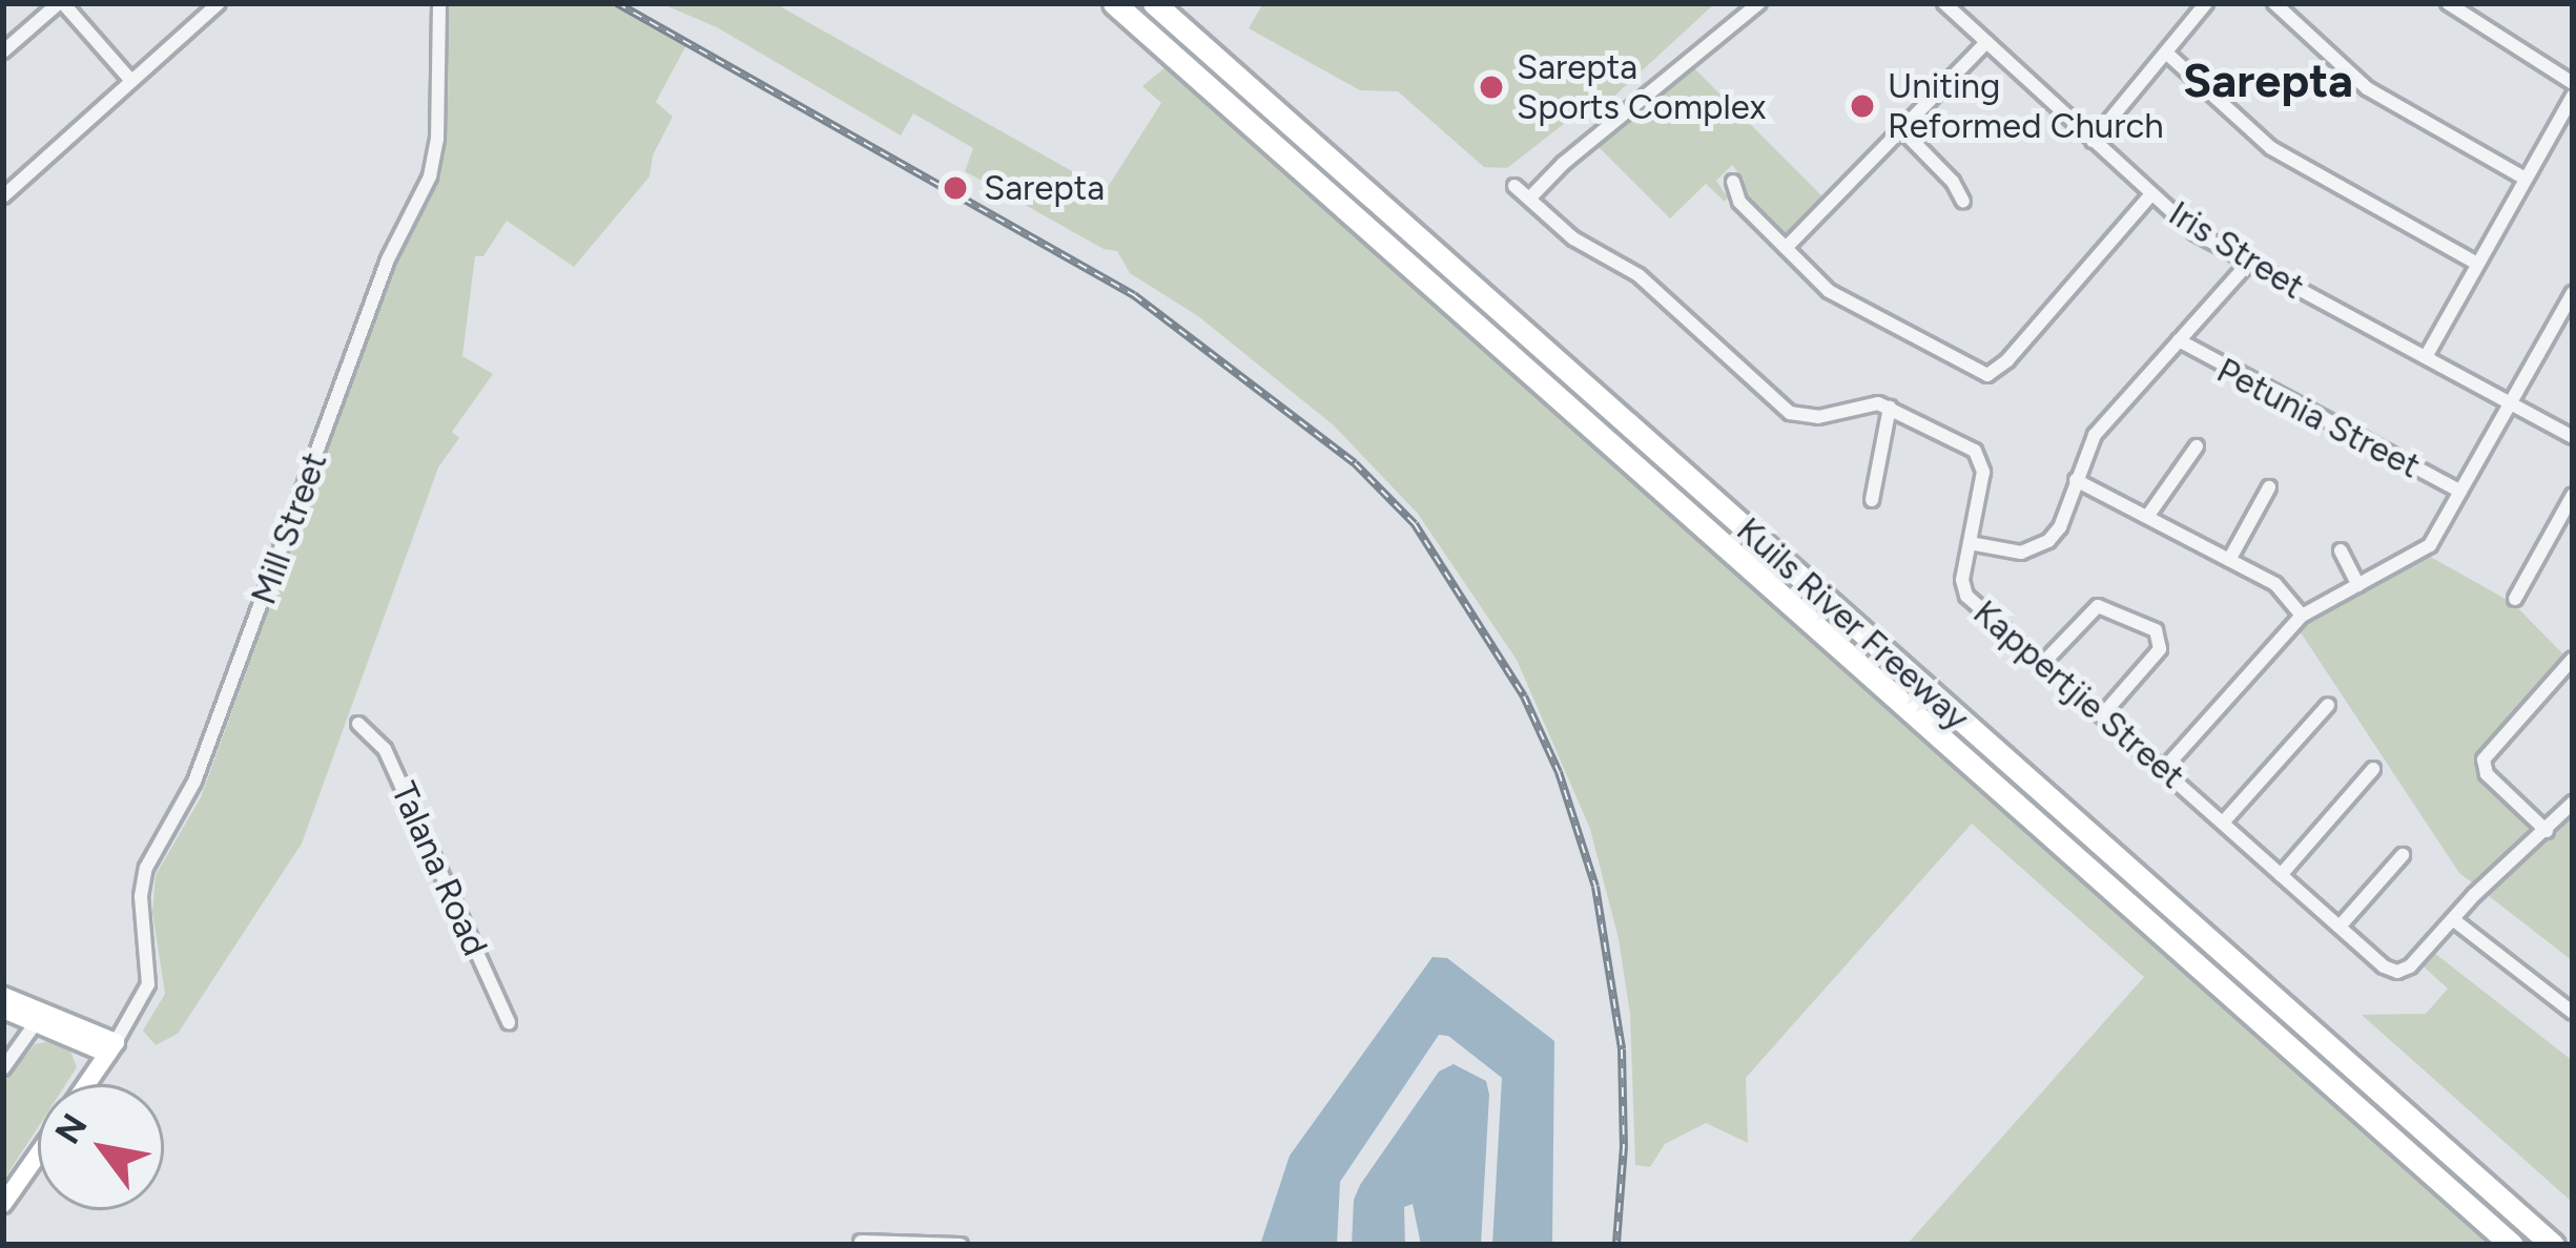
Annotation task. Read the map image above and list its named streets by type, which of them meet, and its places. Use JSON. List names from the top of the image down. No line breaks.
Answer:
{"streets":{"highway":["Kuils River Freeway"],"street":["Iris Street","Petunia Street","Mill Street","Kappertjie Street","Talana Road"]},"districts":["Sarepta"],"places":["Sarepta Sports Complex","Uniting Reformed Church","Sarepta"],"north":"top left"}
